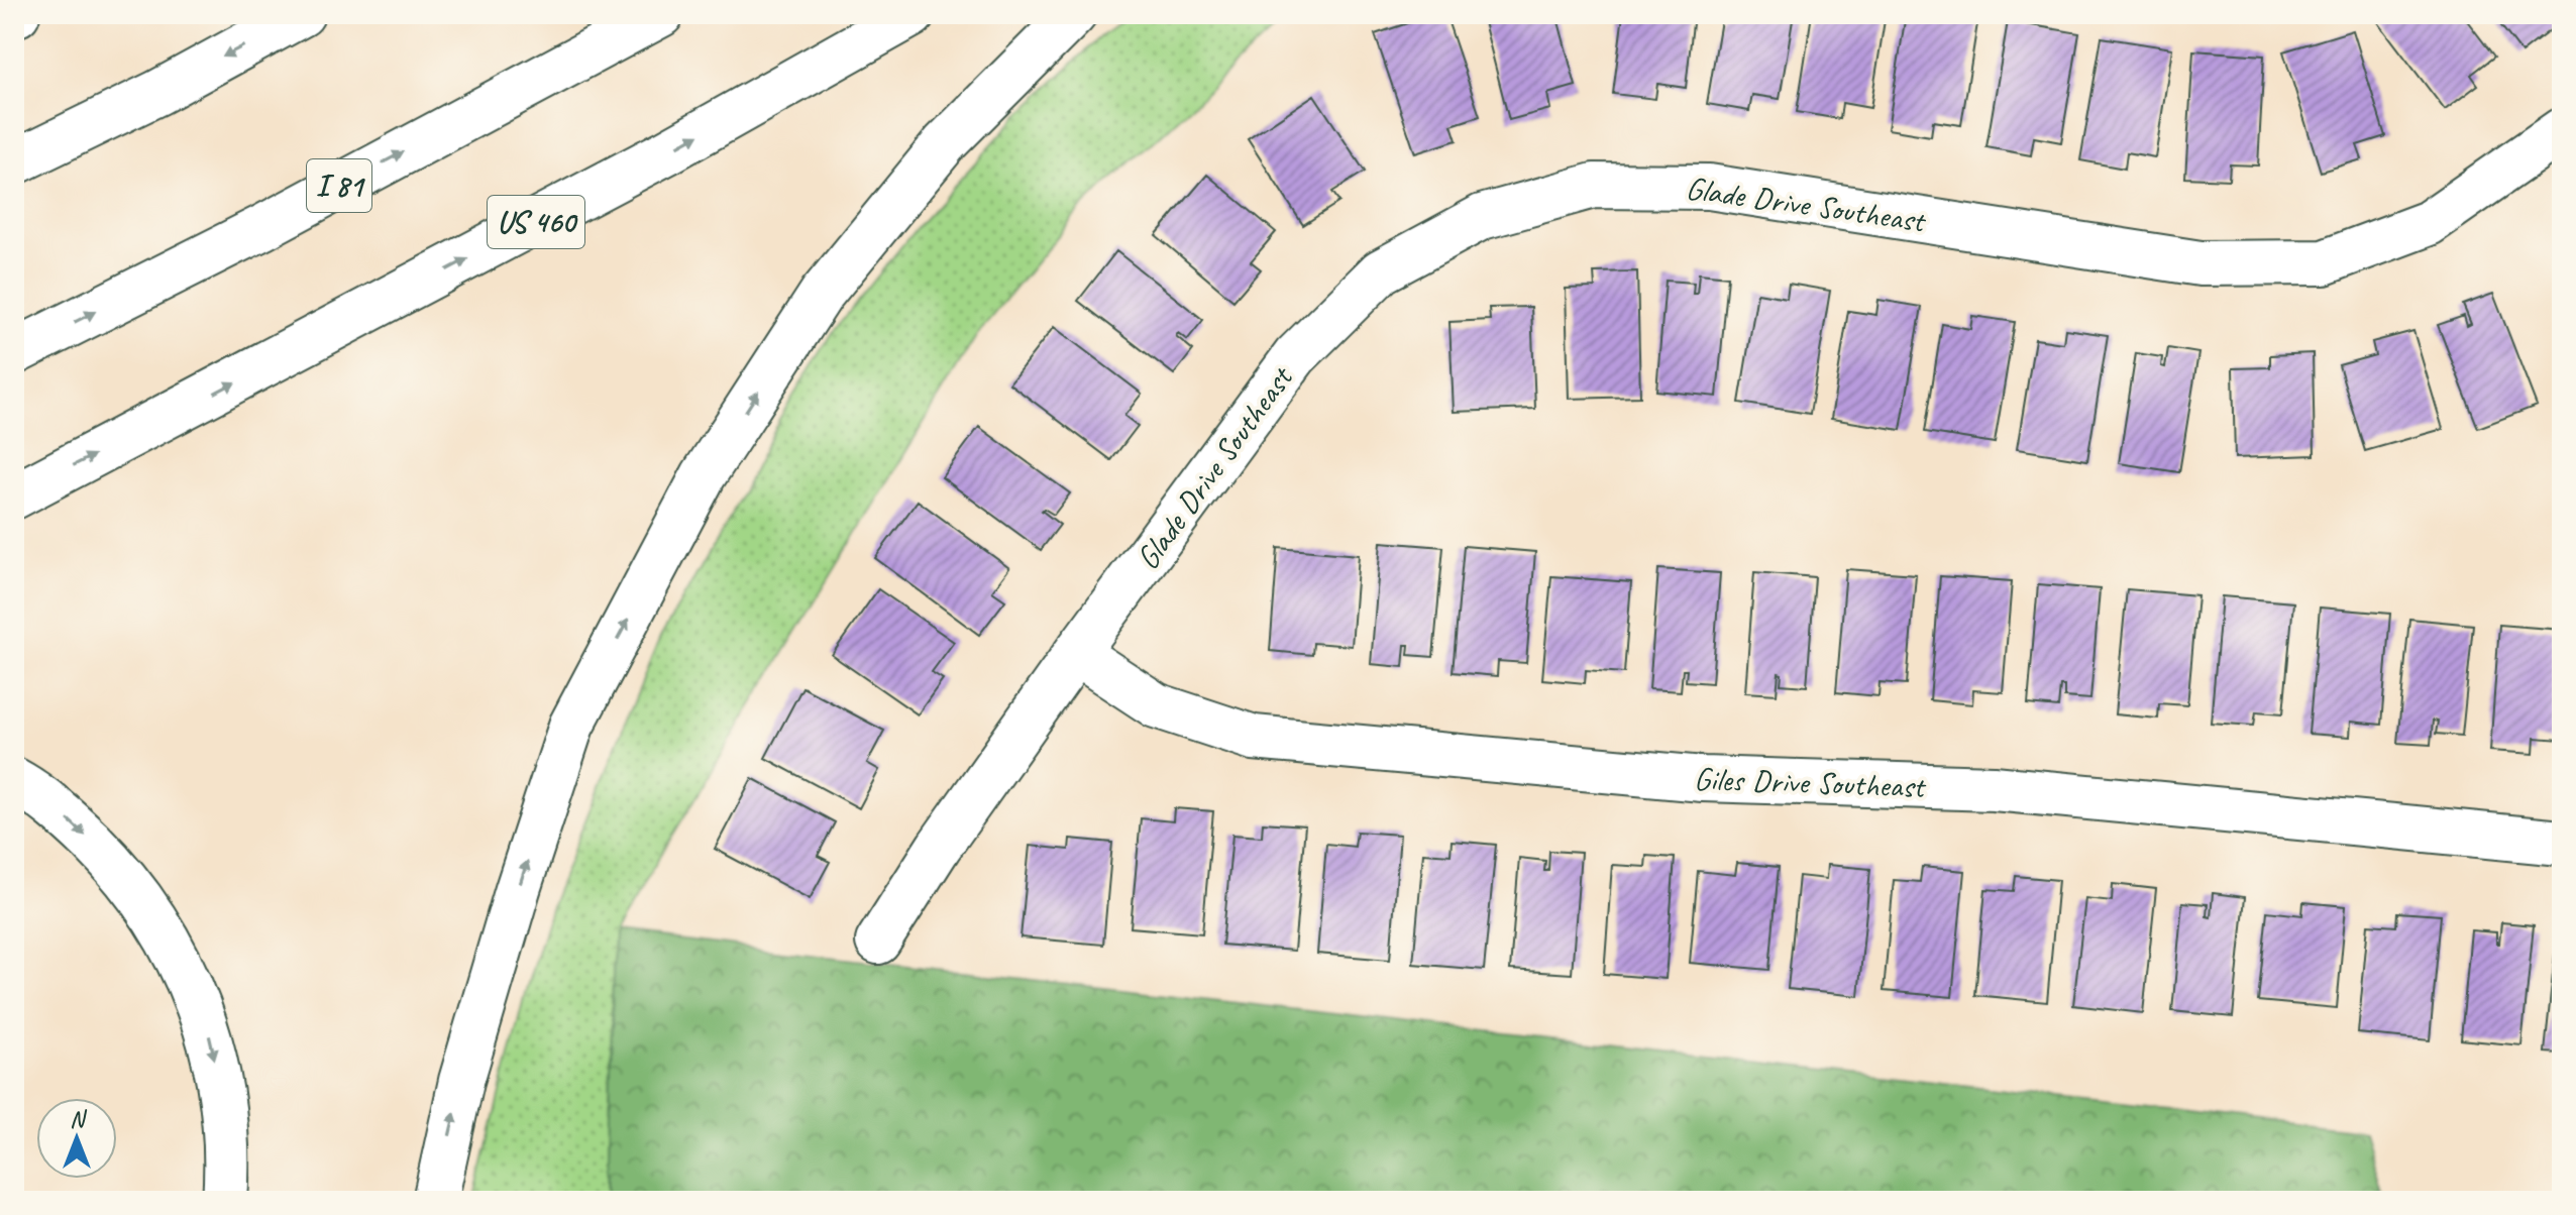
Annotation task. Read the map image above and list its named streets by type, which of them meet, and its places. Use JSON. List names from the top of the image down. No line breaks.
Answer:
{"streets":{"main road":["I 81","Glade Drive Southeast","US 460","Giles Drive Southeast"]},"crossings":[["Glade Drive Southeast","Giles Drive Southeast"]],"north":"top"}
